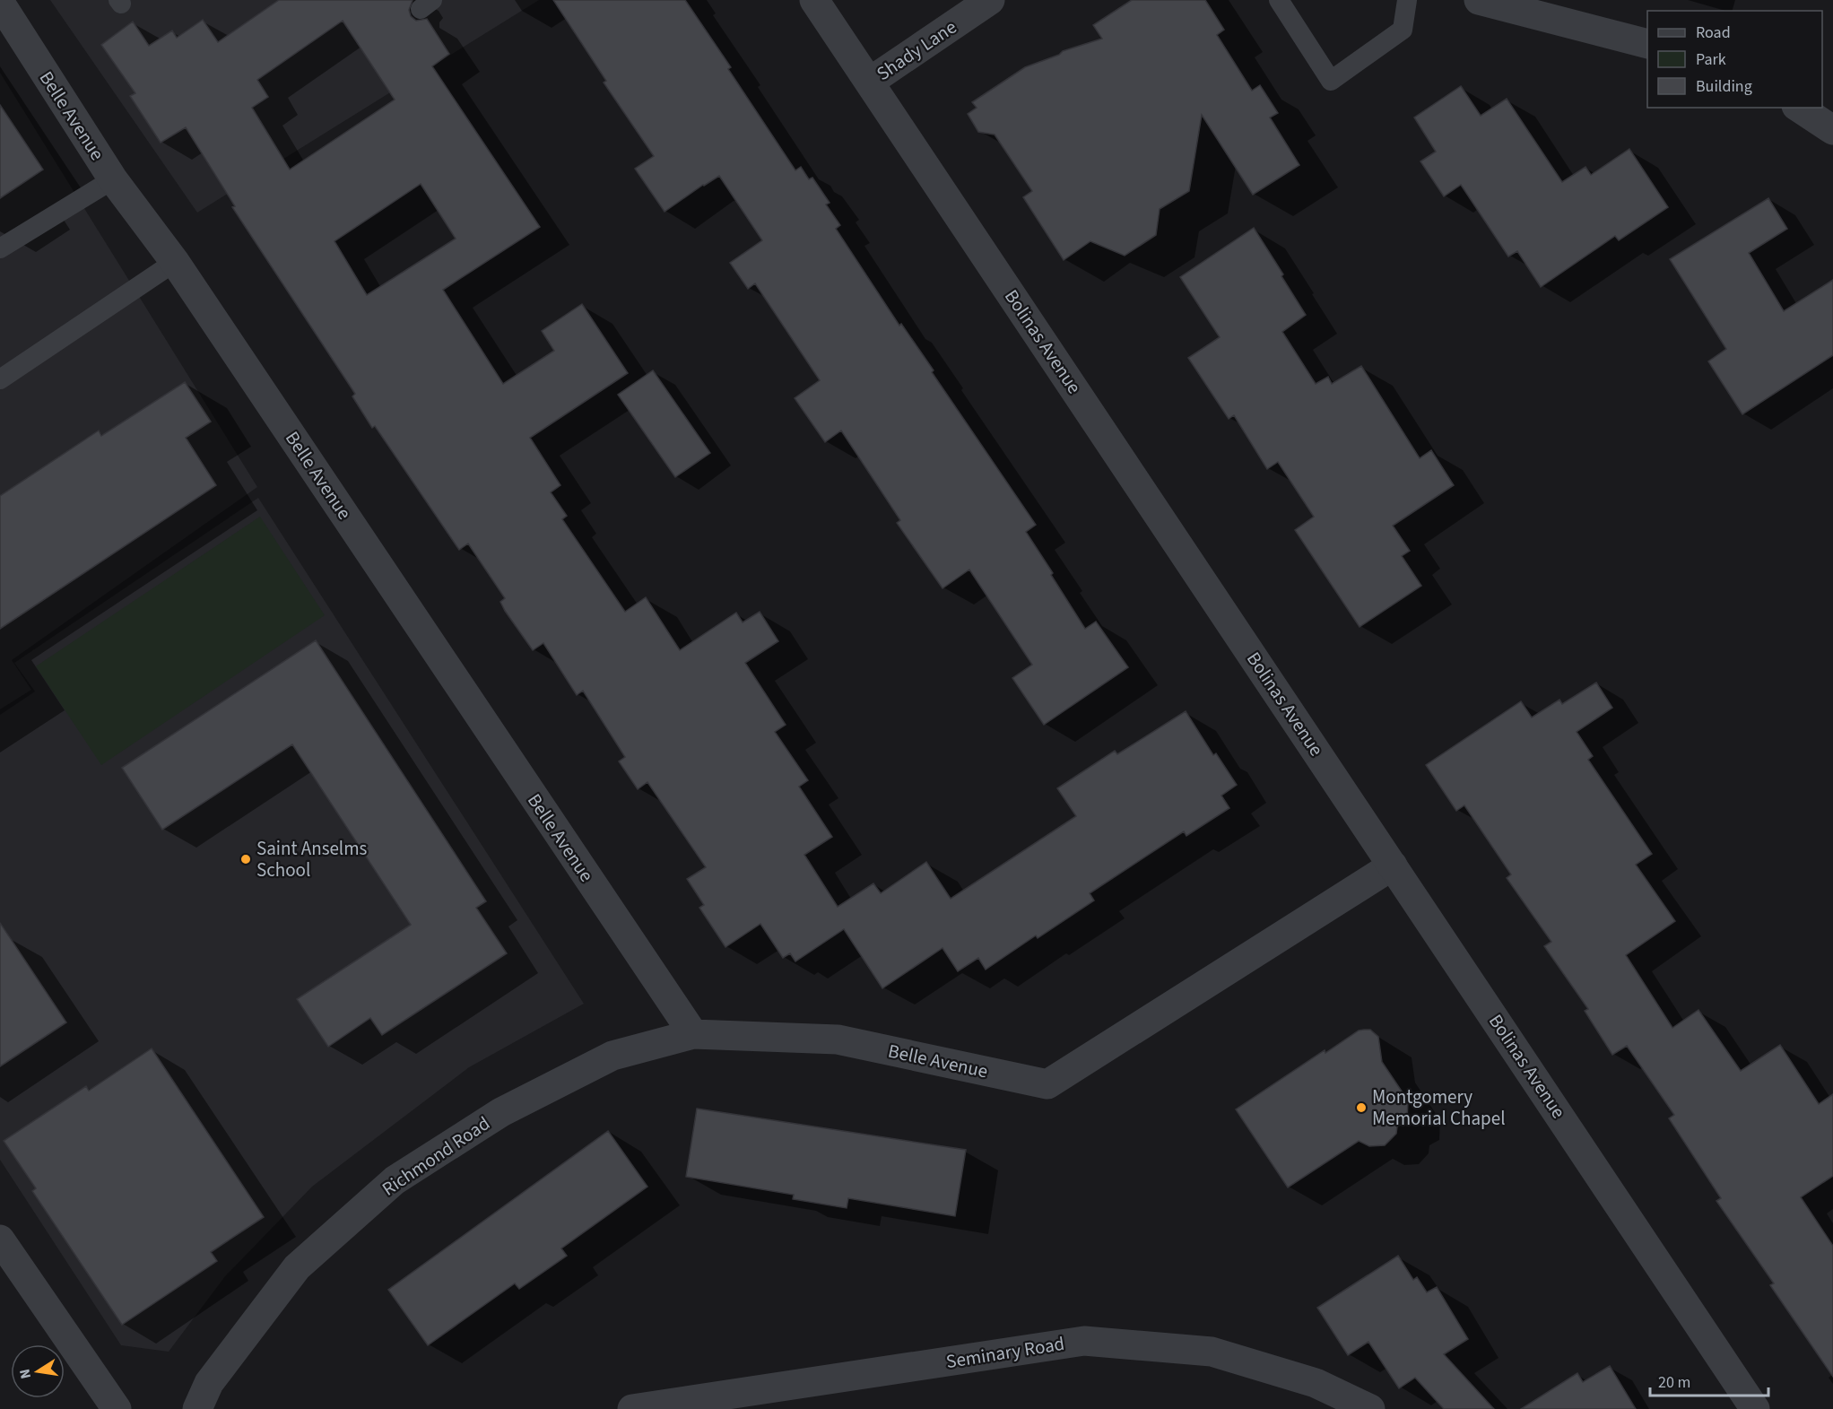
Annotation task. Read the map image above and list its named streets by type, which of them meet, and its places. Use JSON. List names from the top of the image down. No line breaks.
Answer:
{"streets":{"street":["Shady Lane","Belle Avenue","Bolinas Avenue","Richmond Road","Seminary Road"]},"crossings":[["Shady Lane","Bolinas Avenue"],["Belle Avenue","Bolinas Avenue"],["Belle Avenue","Richmond Road"]],"places":["Saint Anselms School","Montgomery Memorial Chapel"],"legend":["Road","Park","Building"],"scale_bar":"20 m","north":"left"}
